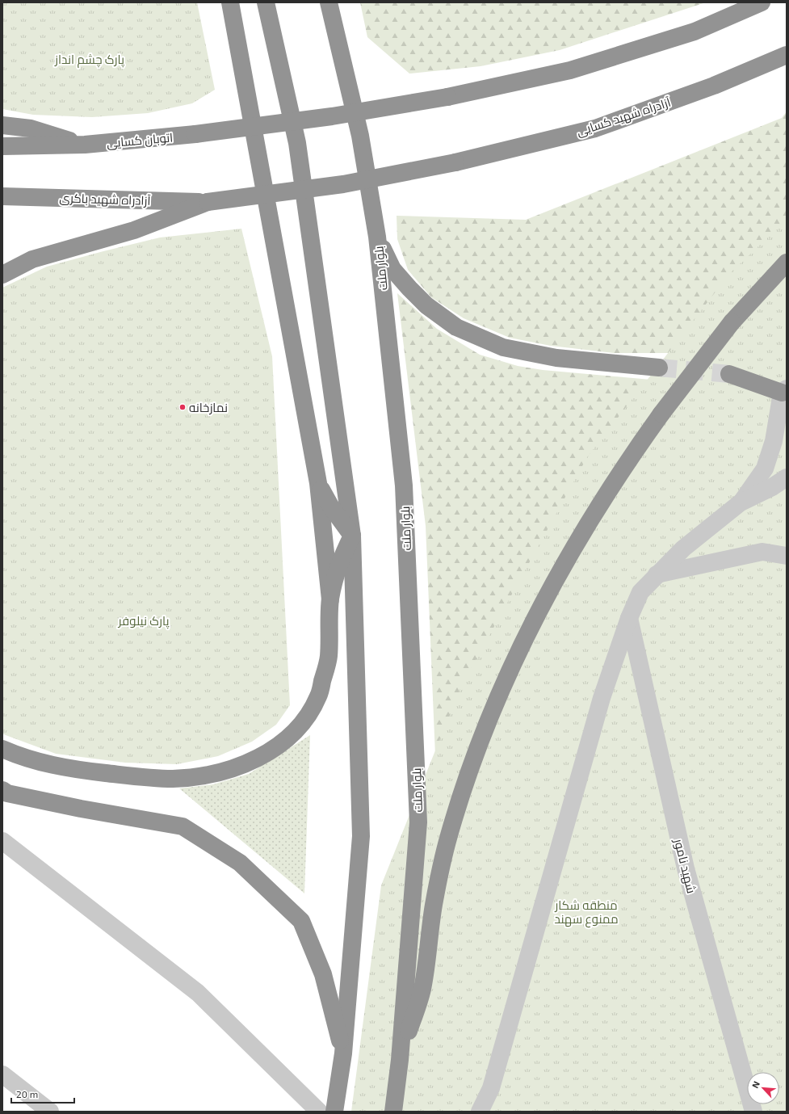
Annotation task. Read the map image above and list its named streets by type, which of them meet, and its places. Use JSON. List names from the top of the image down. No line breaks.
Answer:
{"streets":{"highway":["آزادراه شهید کسایی","اتوبان کسایی","آزادراه شهید باکری","بلوار ملت"],"street":["شهید نامور"]},"crossings":[["آزادراه شهید کسایی","آزادراه شهید باکری"]],"parks":["پارک چشم انداز","پارک نیلوفر","منطقه شکار ممنوع سهند"],"places":["نمازخانه"],"scale_bar":"20 m","north":"top left"}
